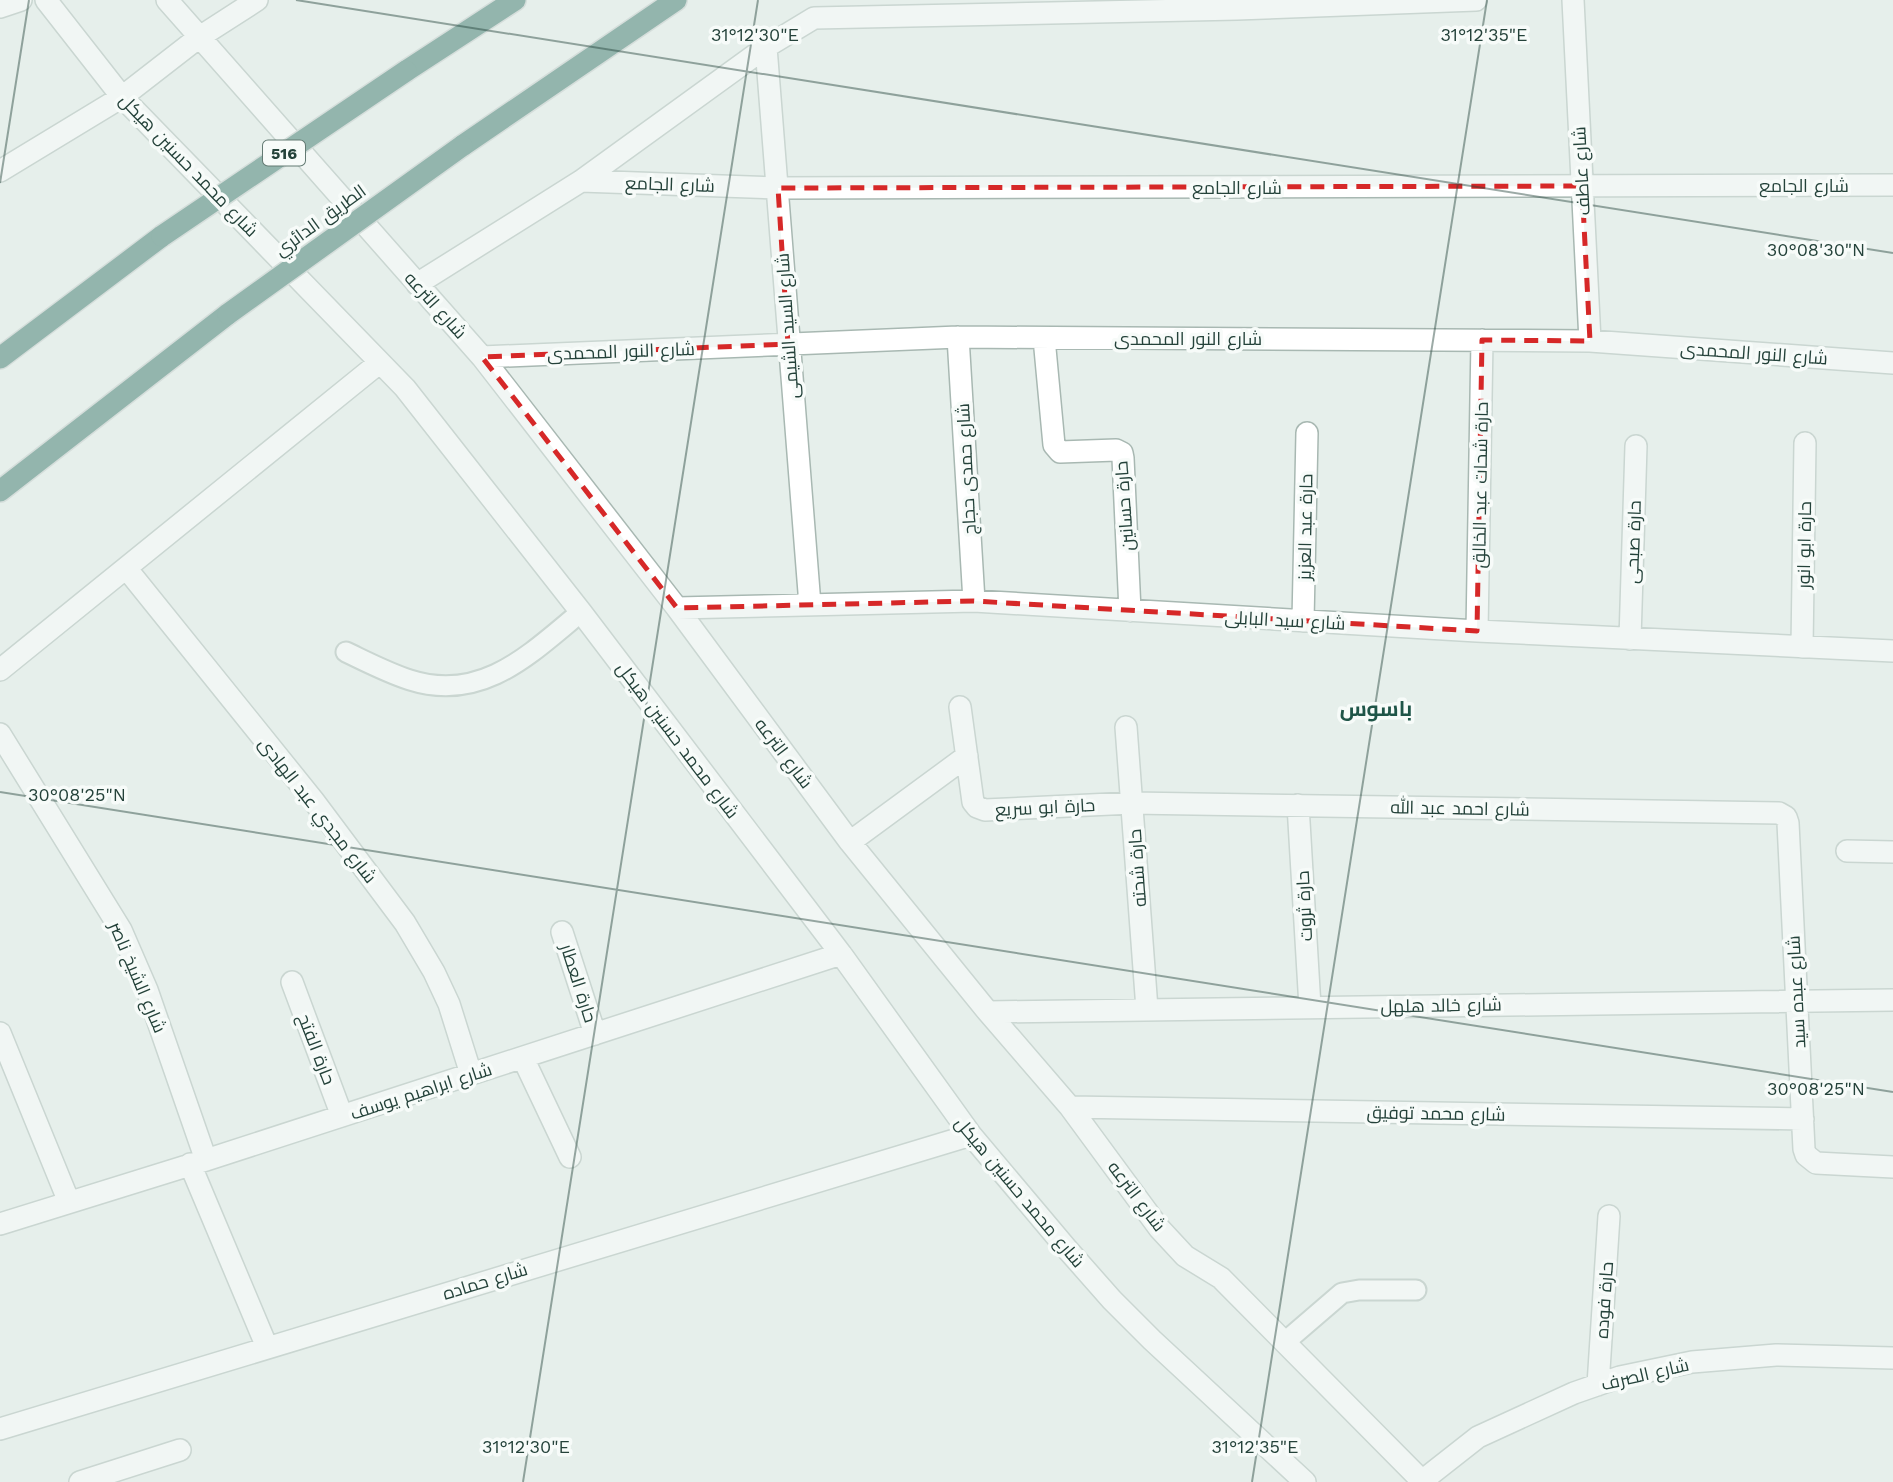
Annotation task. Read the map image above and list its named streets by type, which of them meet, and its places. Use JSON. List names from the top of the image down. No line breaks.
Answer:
{"streets":{"highway":["516","الطريق الدائري"],"street":["شارع محمد حسنين هيكل","شارع عاطف","شارع الجامع","شارع الترعه","شارع السيد الشيمى","شارع النور المحمدى","شارع حمدى حجاج","حارة شحات عبد الخالق","حارة حسانين","حارة عبد العزيز","حارة صبحى","حارة ابو انور","شارع سيد البابلى","حارة ابو سريع","شارع احمد عبد الله","شارع مجدي عبد الهادى","حارة شحته","حارة ثروت","شارع الشيخ ناصر","حارة العطار","شارع عبده سيد","شارع خالد هلهل","حارة الفتح","شارع ابراهيم يوسف","شارع محمد توفيق","شارع حماده","حارة فوده","شارع الصرف"]},"crossings":[["شارع محمد حسنين هيكل","شارع ابراهيم يوسف"],["شارع محمد حسنين هيكل","شارع حماده"],["شارع عاطف","شارع الجامع"],["شارع عاطف","شارع النور المحمدى"],["شارع الجامع","شارع السيد الشيمى"],["شارع الترعه","شارع النور المحمدى"],["شارع الترعه","شارع سيد البابلى"],["شارع الترعه","شارع خالد هلهل"],["شارع الترعه","شارع محمد توفيق"],["شارع الترعه","شارع الصرف"],["شارع السيد الشيمى","شارع النور المحمدى"],["شارع السيد الشيمى","شارع سيد البابلى"],["شارع النور المحمدى","شارع حمدى حجاج"],["شارع النور المحمدى","حارة شحات عبد الخالق"],["شارع النور المحمدى","حارة حسانين"],["شارع حمدى حجاج","شارع سيد البابلى"],["حارة شحات عبد الخالق","شارع سيد البابلى"],["حارة حسانين","شارع سيد البابلى"],["حارة عبد العزيز","شارع سيد البابلى"],["حارة صبحى","شارع سيد البابلى"],["حارة ابو انور","شارع سيد البابلى"],["حارة ابو سريع","شارع احمد عبد الله"],["حارة ابو سريع","حارة شحته"],["شارع احمد عبد الله","حارة شحته"],["شارع احمد عبد الله","حارة ثروت"],["شارع احمد عبد الله","شارع عبده سيد"],["شارع مجدي عبد الهادى","شارع ابراهيم يوسف"],["حارة شحته","شارع خالد هلهل"],["حارة ثروت","شارع خالد هلهل"],["شارع الشيخ ناصر","شارع ابراهيم يوسف"],["شارع الشيخ ناصر","شارع حماده"],["حارة العطار","شارع ابراهيم يوسف"],["شارع عبده سيد","شارع خالد هلهل"],["شارع عبده سيد","شارع محمد توفيق"],["حارة الفتح","شارع ابراهيم يوسف"],["حارة فوده","شارع الصرف"]],"districts":["باسوس"],"coordinates":["31°12'30\"E","31°12'35\"E","30°08'30\"N","30°08'25\"N"]}
